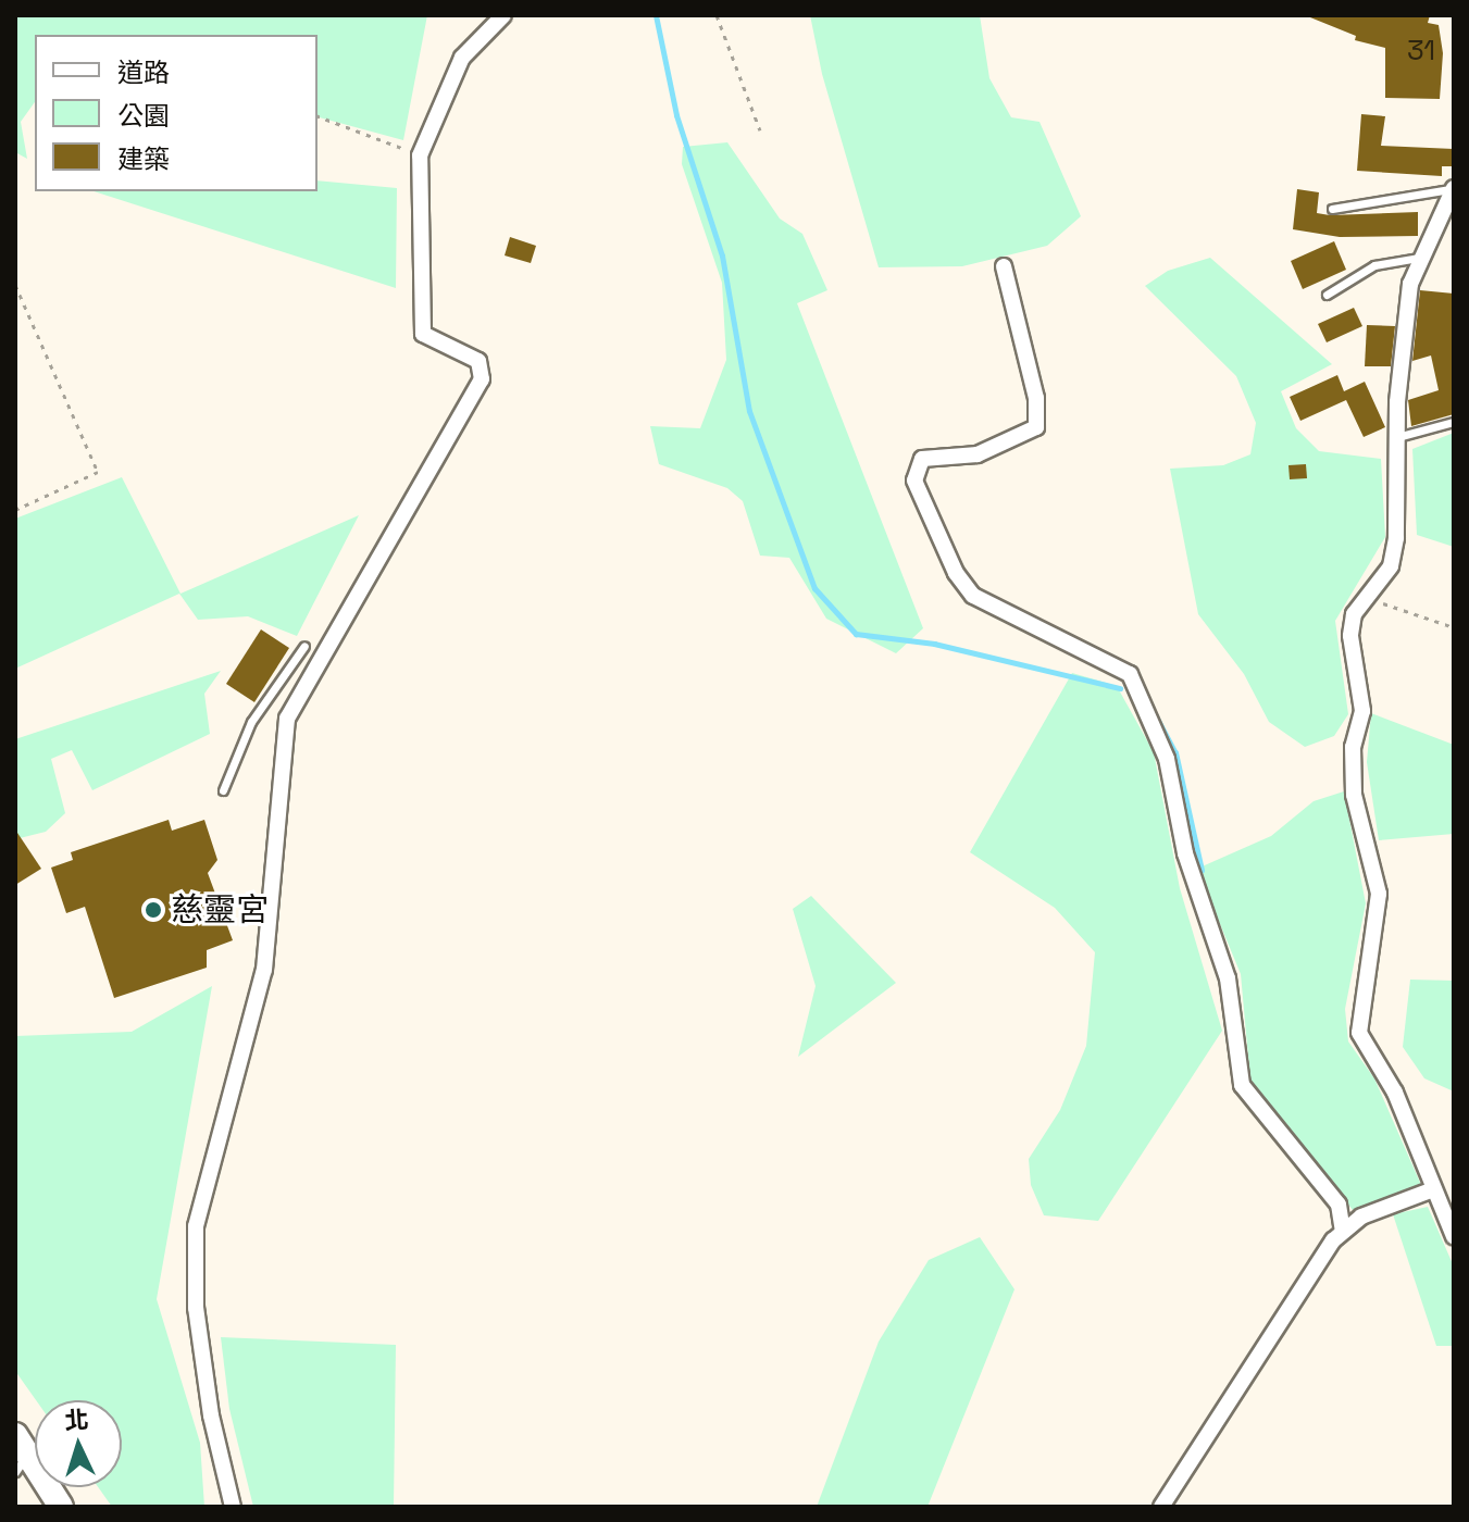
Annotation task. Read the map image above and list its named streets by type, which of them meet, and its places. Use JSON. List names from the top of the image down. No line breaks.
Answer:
{"places":["慈靈宮"],"house_numbers":["31"],"legend":["道路","公園","建築"],"north":"top"}
